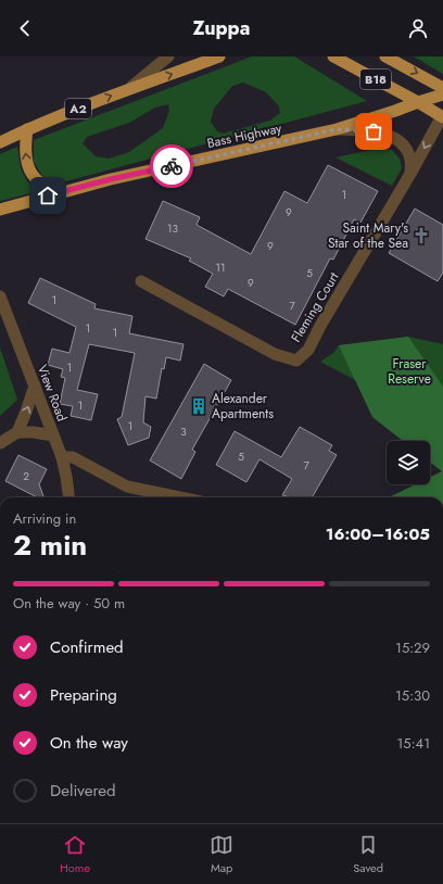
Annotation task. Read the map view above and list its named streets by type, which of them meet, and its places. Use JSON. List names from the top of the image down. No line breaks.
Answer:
{"streets":{"highway":["B18","A2","Bass Highway"],"street":["Fleming Court","View Road"]},"crossings":[["B18","Bass Highway"],["B18","Fleming Court"]],"parks":["Fraser Reserve"],"places":{"church":["Saint Mary's Star of the Sea"],"building":["Alexander Apartments"]},"house_numbers":["1","9","13","9","11","5","9","1","7","1","1","1","1","1","3","5","7","2"],"page":{"header":"Zuppa","heading":["2 min","Arriving in","16:00–16:05"],"bar":"On the way · 50 m","list":[["Confirmed","15:29"],["Preparing","15:30"],["On the way","15:41"],"Delivered"],"tabs":["Home","Map","Saved"]}}
